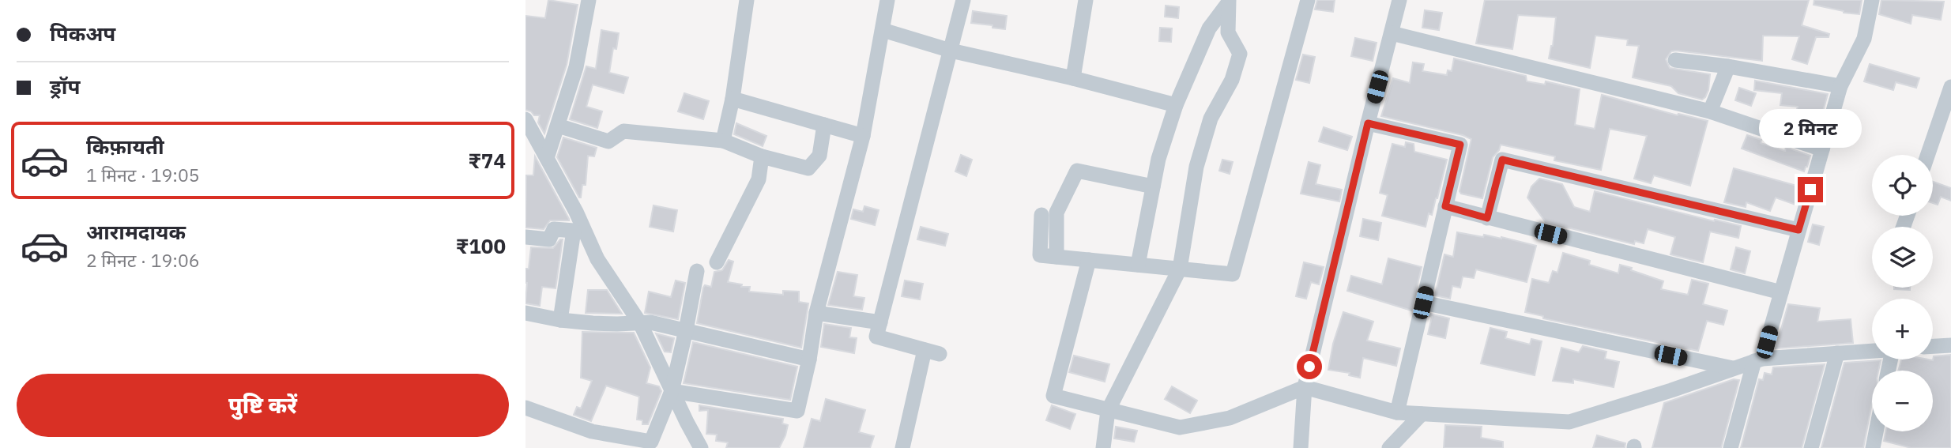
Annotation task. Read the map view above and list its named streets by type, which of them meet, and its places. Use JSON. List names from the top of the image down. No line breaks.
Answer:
{"page":{"banner":["पिकअप","ड्रॉप"],"bubble":"2 मिनट","list":[{"name":"किफ़ायती","note":"1 मिनट · 19:05","value":"₹74"},{"name":"आरामदायक","note":"2 मिनट · 19:06","value":"₹100"}],"map_buttons":["+","−"],"buttons":"पुष्टि करें"}}
